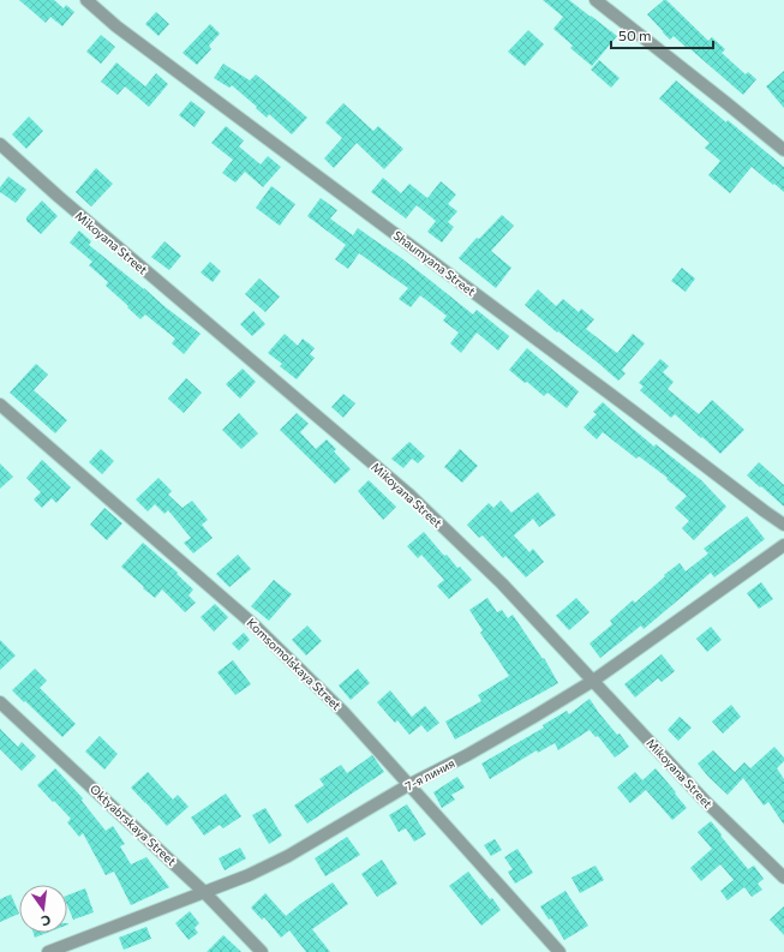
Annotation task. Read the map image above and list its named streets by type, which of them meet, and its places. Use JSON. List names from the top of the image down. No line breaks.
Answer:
{"streets":{"street":["Mikoyana Street","Shaumyana Street","Komsomolskaya Street","7-я линия","Oktyabrskaya Street"]},"crossings":[["Mikoyana Street","7-я линия"],["Komsomolskaya Street","7-я линия"],["7-я линия","Oktyabrskaya Street"]],"scale_bar":"50 m","north":"bottom"}
